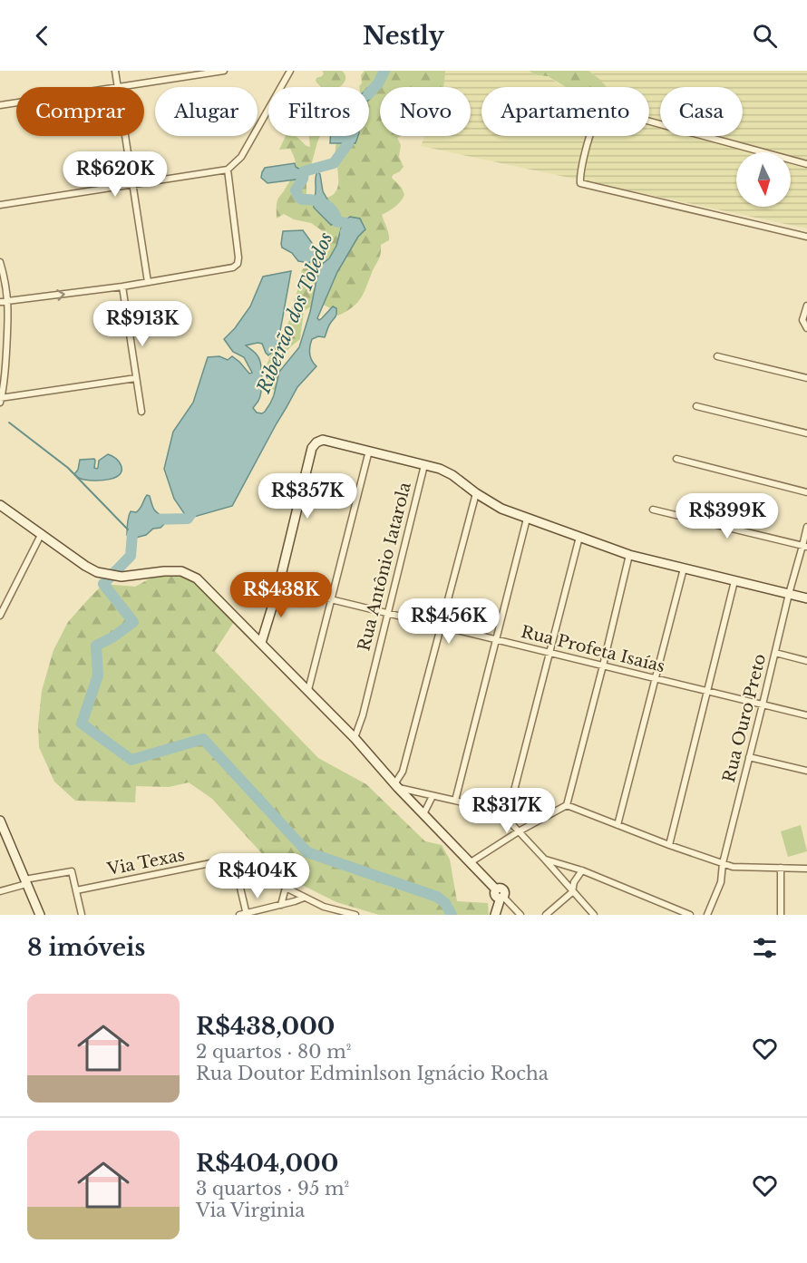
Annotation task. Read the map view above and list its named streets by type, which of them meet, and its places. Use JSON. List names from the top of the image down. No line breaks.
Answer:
{"streets":{"street":["Rua Antônio Iatarola","Rua Profeta Isaías","Rua Ouro Preto","Via Texas"]},"crossings":[["Rua Antônio Iatarola","Rua Profeta Isaías"],["Rua Profeta Isaías","Rua Ouro Preto"]],"water":["Ribeirão dos Toledos"],"north":"bottom","page":{"header":"Nestly","chip":["Comprar","Alugar","Filtros","Novo","Apartamento","Casa"],"price":["R$620K","R$913K","R$357K","R$399K","R$438K","R$456K","R$317K","R$404K"],"heading":"8 imóveis","list":[{"name":"R$438,000","note":"2 quartos · 80 m² · Rua Doutor Edminlson Ignácio Rocha"},{"name":"R$404,000","note":"3 quartos · 95 m² · Via Virginia"}]}}
